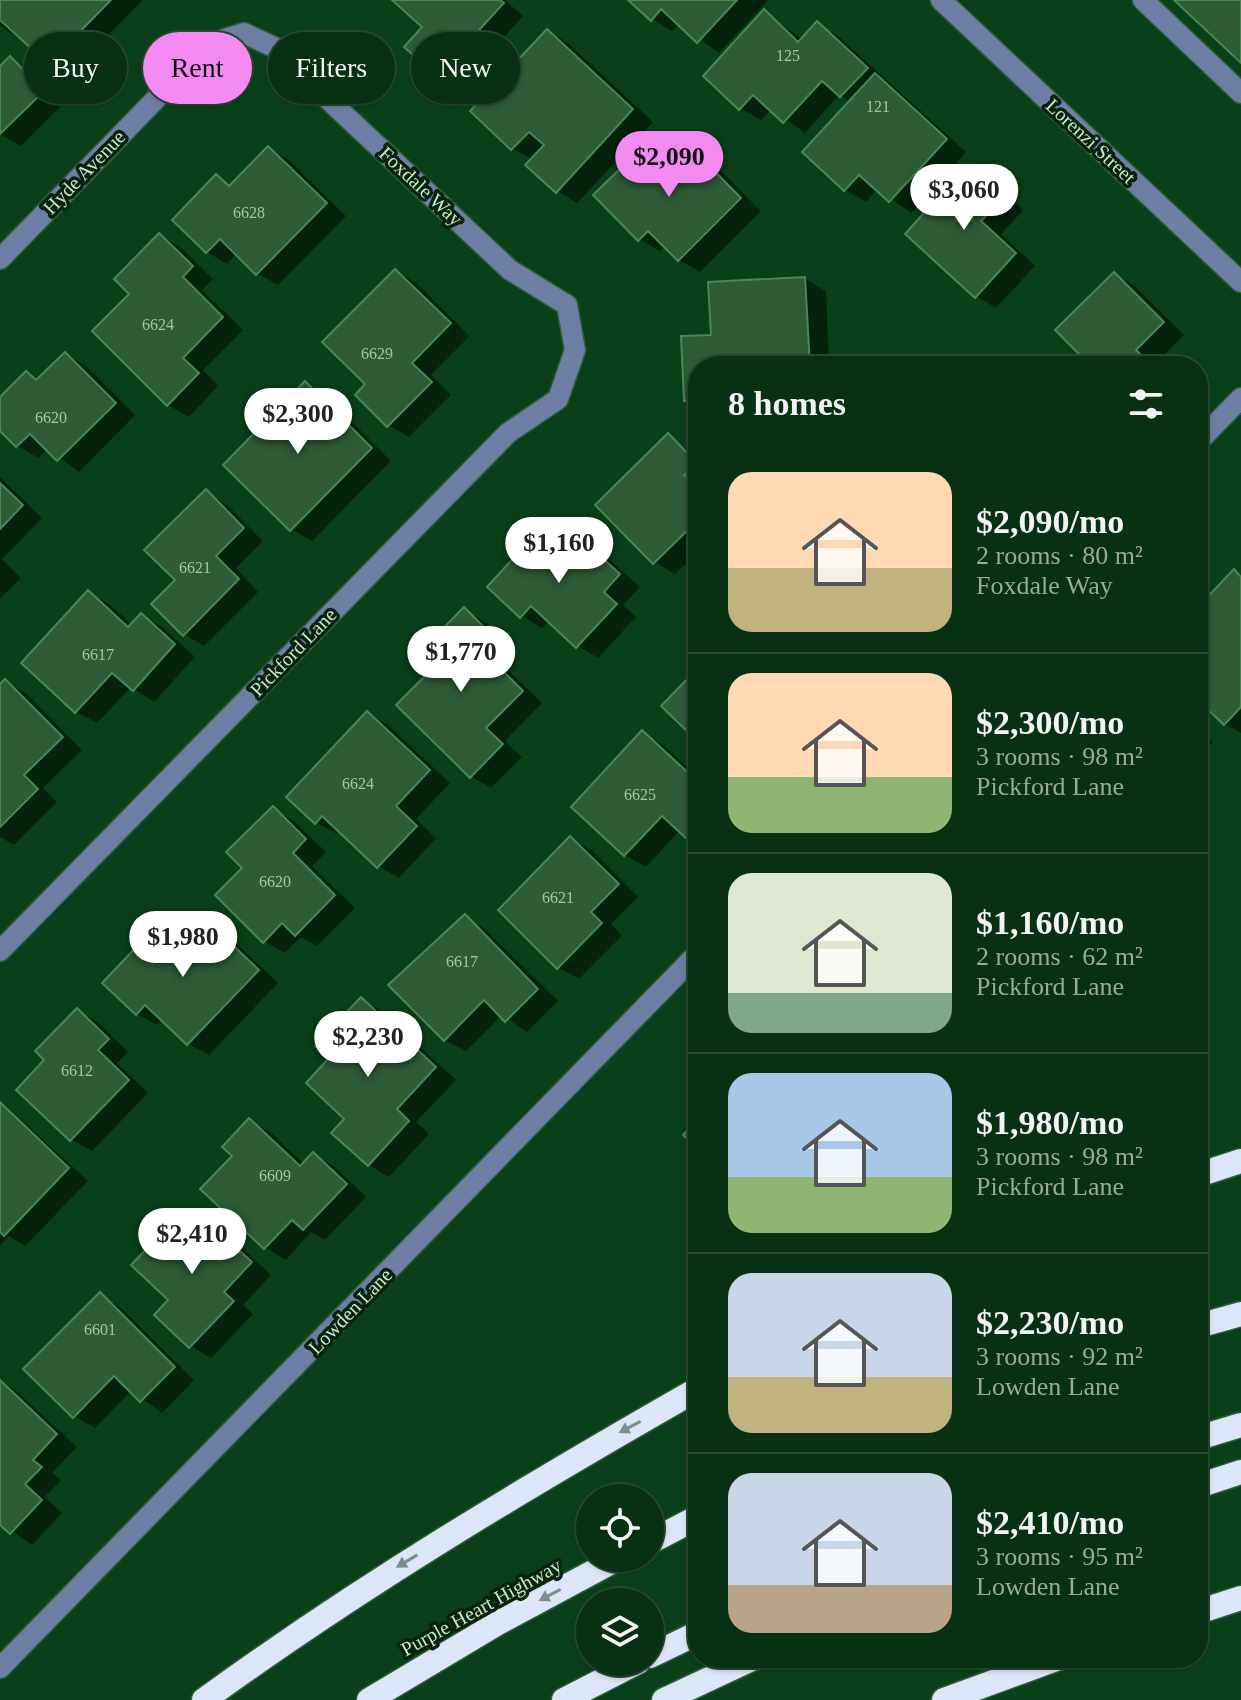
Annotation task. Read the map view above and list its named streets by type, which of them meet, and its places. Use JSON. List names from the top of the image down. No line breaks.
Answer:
{"streets":{"highway":["Purple Heart Highway"],"street":["Lorenzi Street","Hyde Avenue","Foxdale Way","Pickford Lane","Lowden Lane"]},"crossings":[["Foxdale Way","Pickford Lane"]],"house_numbers":["125","121","6628","6624","6629","6620","6621","6617","6624","6625","6620","6621","6617","6612","6609","6601"],"page":{"chip":["Buy","Rent","Filters","New"],"price":["$2,090","$3,060","$2,300","$1,160","$1,770","$1,980","$2,230","$2,410"],"heading":"8 homes","list":[{"name":"$2,090/mo","note":"2 rooms · 80 m² · Foxdale Way"},{"name":"$2,300/mo","note":"3 rooms · 98 m² · Pickford Lane"},{"name":"$1,160/mo","note":"2 rooms · 62 m² · Pickford Lane"},{"name":"$1,980/mo","note":"3 rooms · 98 m² · Pickford Lane"},{"name":"$2,230/mo","note":"3 rooms · 92 m² · Lowden Lane"},{"name":"$2,410/mo","note":"3 rooms · 95 m² · Lowden Lane"}]}}
